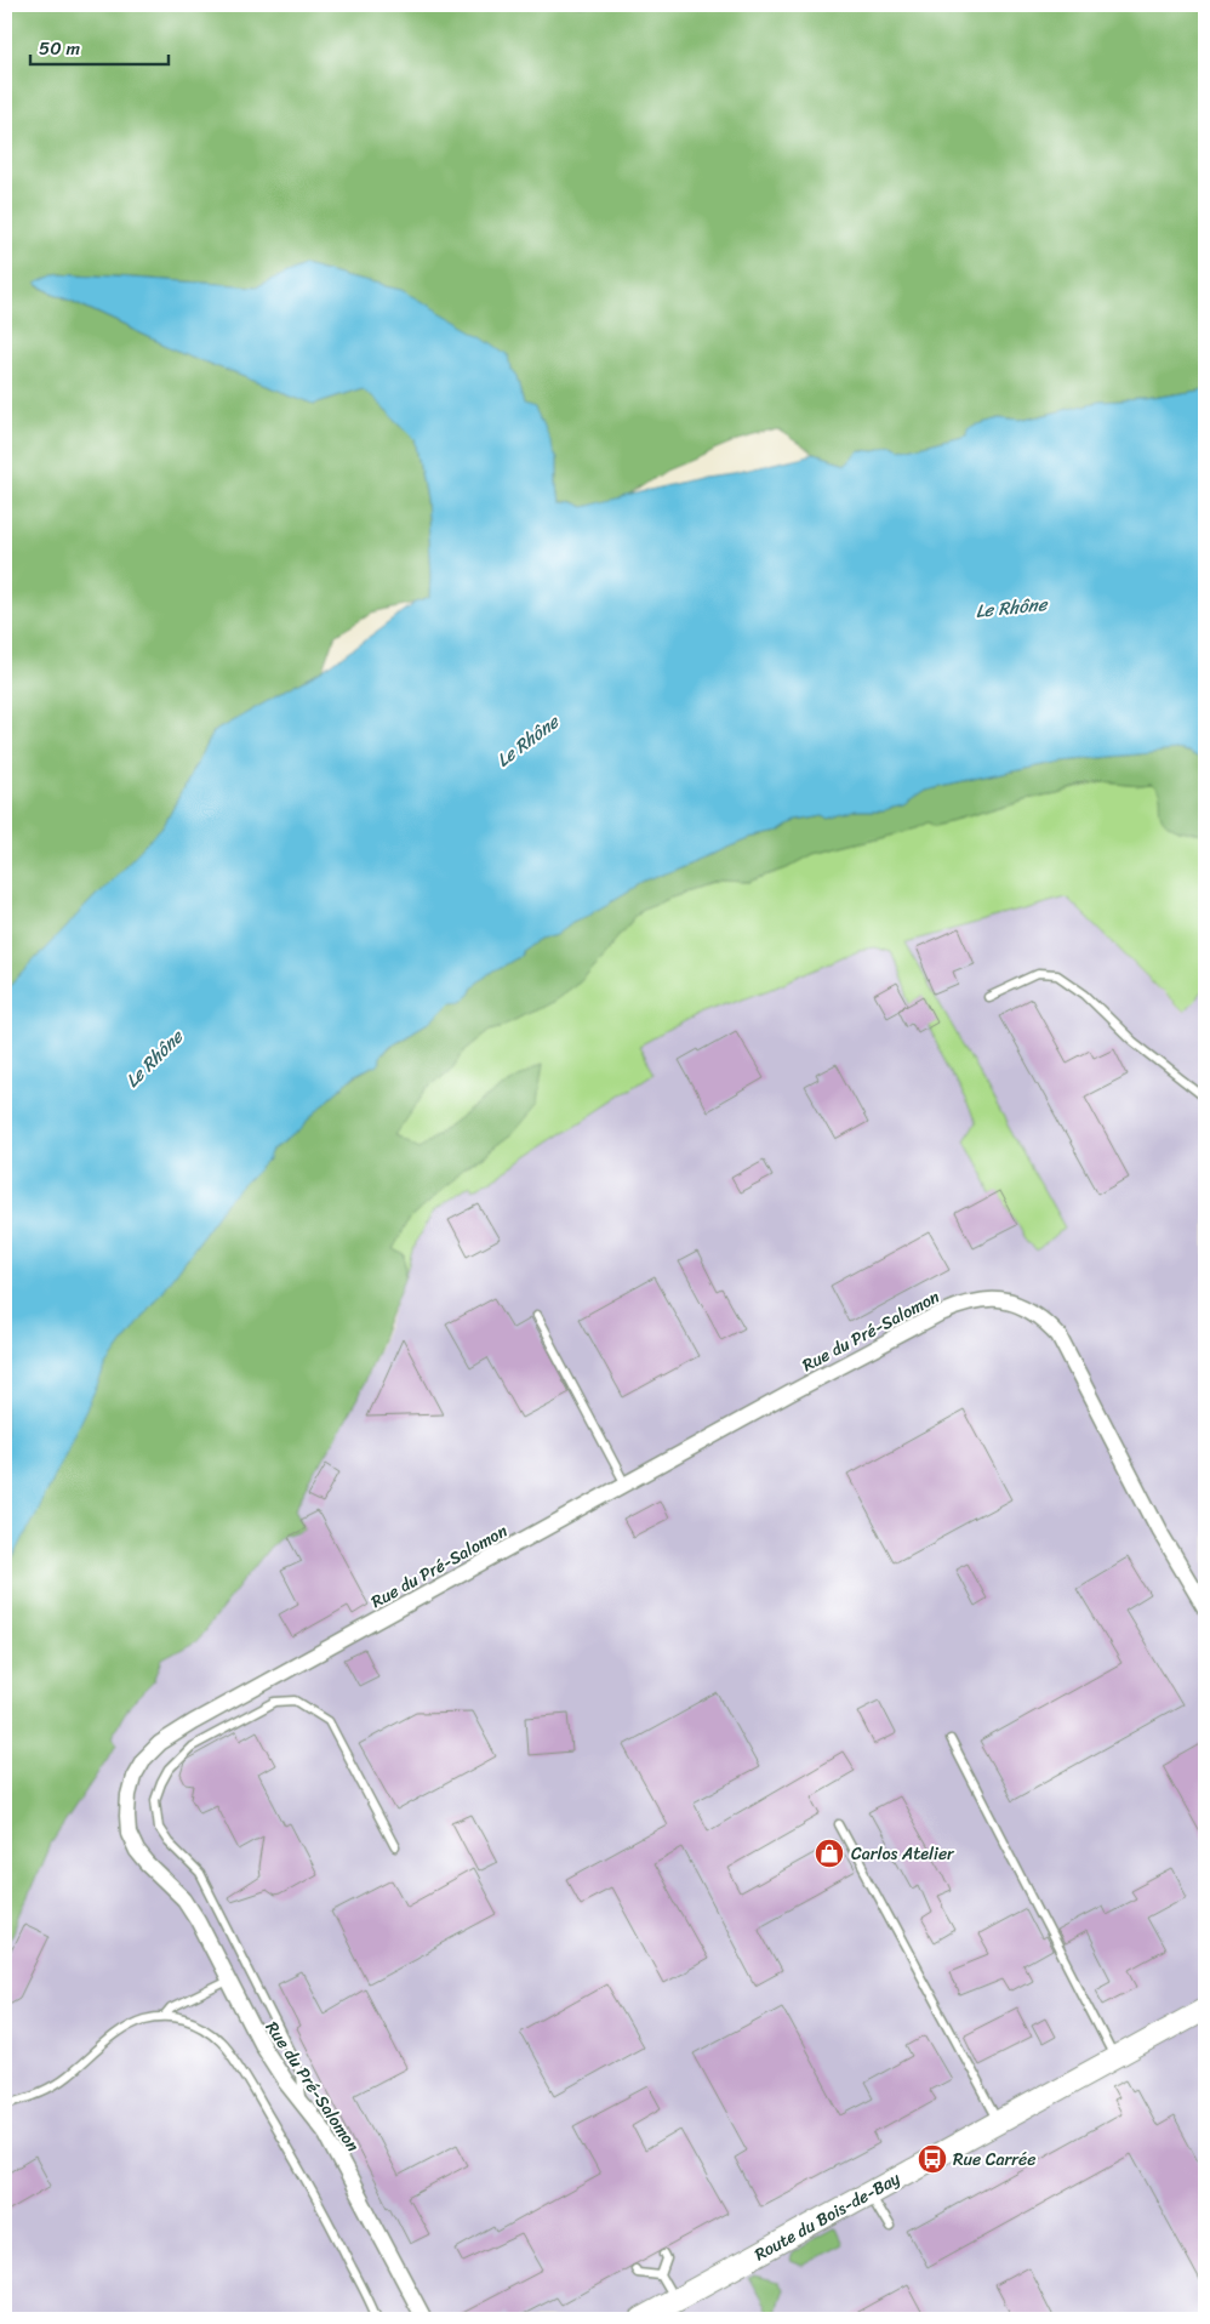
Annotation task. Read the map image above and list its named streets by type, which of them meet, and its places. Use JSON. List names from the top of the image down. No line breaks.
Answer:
{"streets":{"main road":["Route du Bois-de-Bay"],"street":["Rue du Pré-Salomon"]},"water":["Le Rhône"],"places":{"shop":["Carlos Atelier"],"bus stop":["Rue Carrée"]},"scale_bar":"50 m"}
